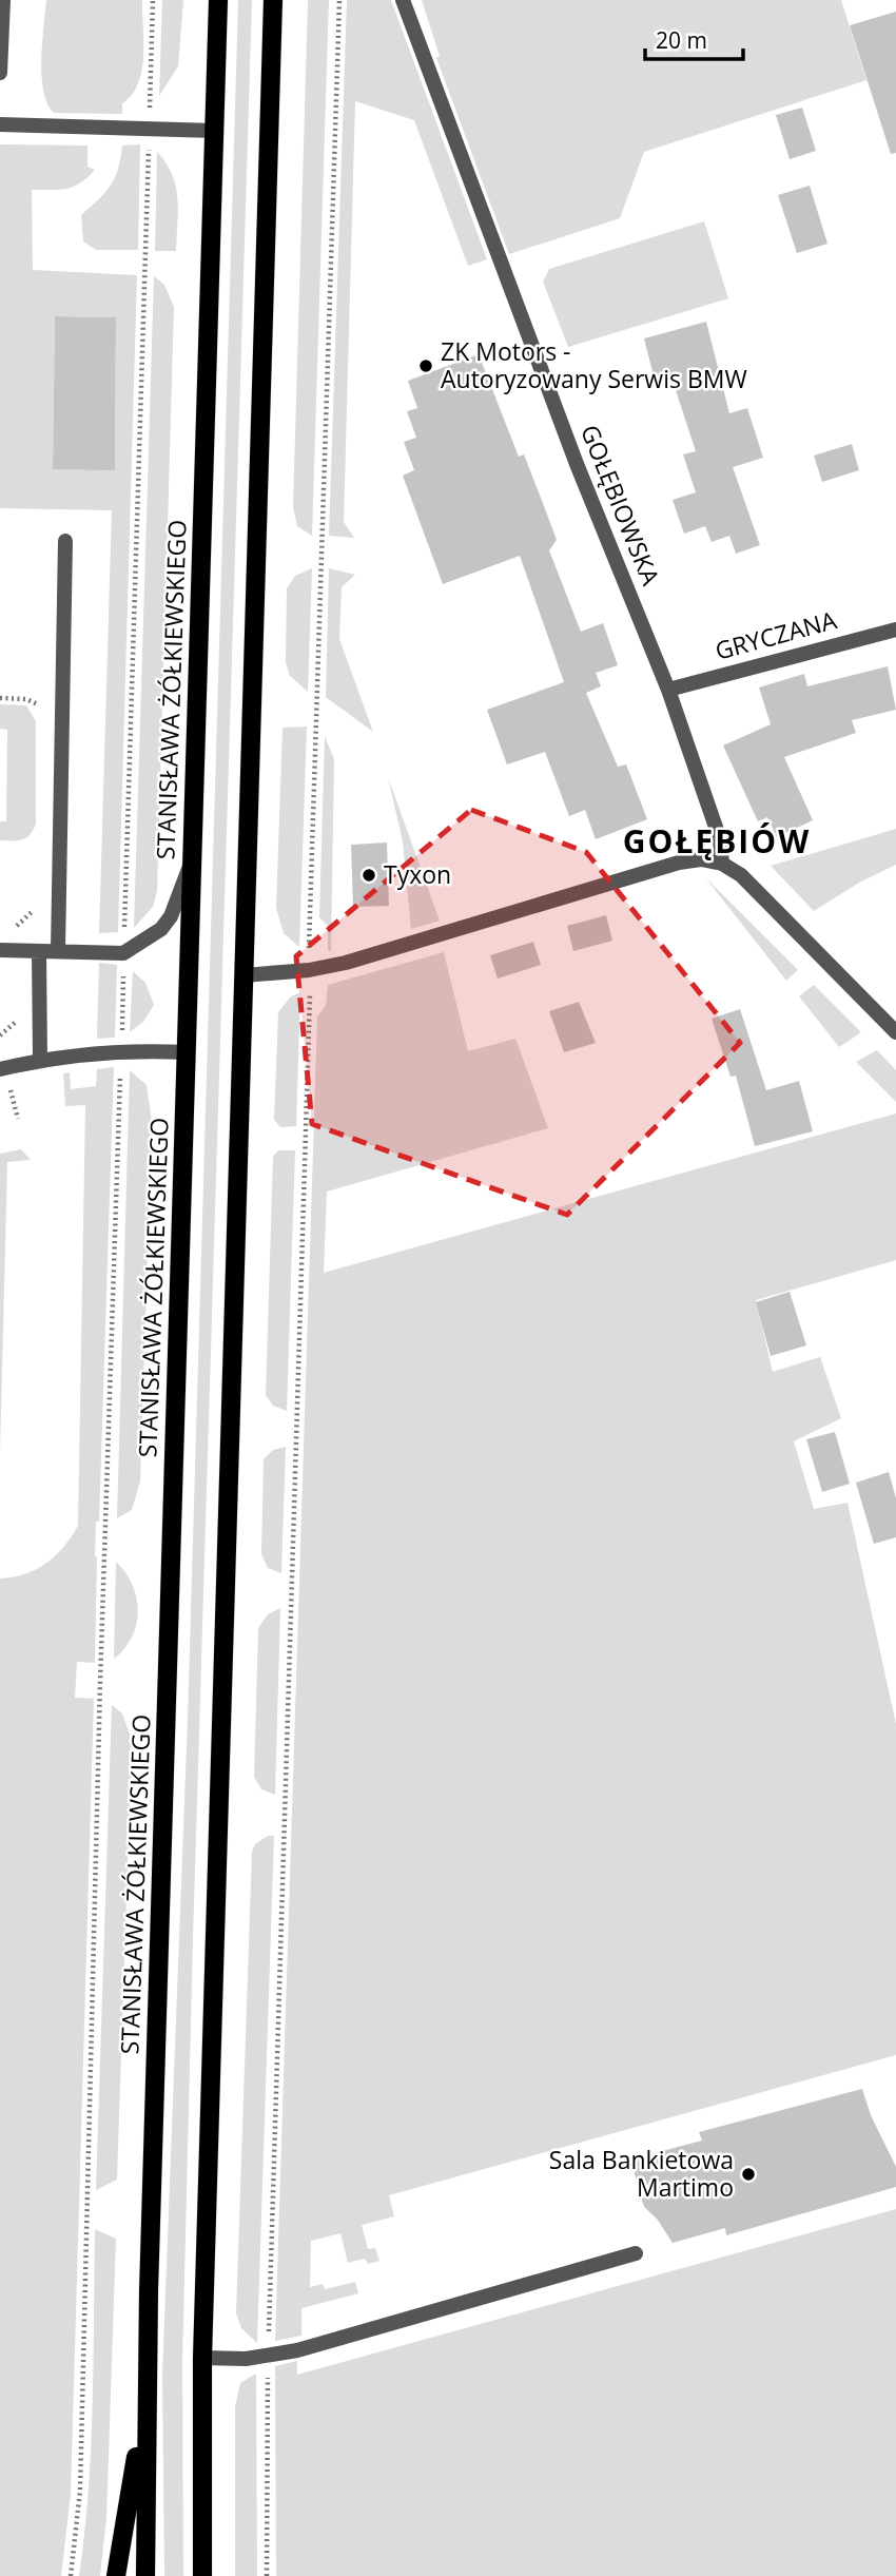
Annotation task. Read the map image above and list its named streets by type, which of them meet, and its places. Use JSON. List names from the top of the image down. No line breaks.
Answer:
{"streets":{"main road":["STANISŁAWA ŻÓŁKIEWSKIEGO"],"street":["GOŁĘBIOWSKA","GRYCZANA"]},"crossings":[["GOŁĘBIOWSKA","GRYCZANA"]],"districts":["GOŁĘBIÓW"],"places":["ZK Motors - Autoryzowany Serwis BMW","Tyxon","Sala Bankietowa Martimo"],"scale_bar":"20 m"}
